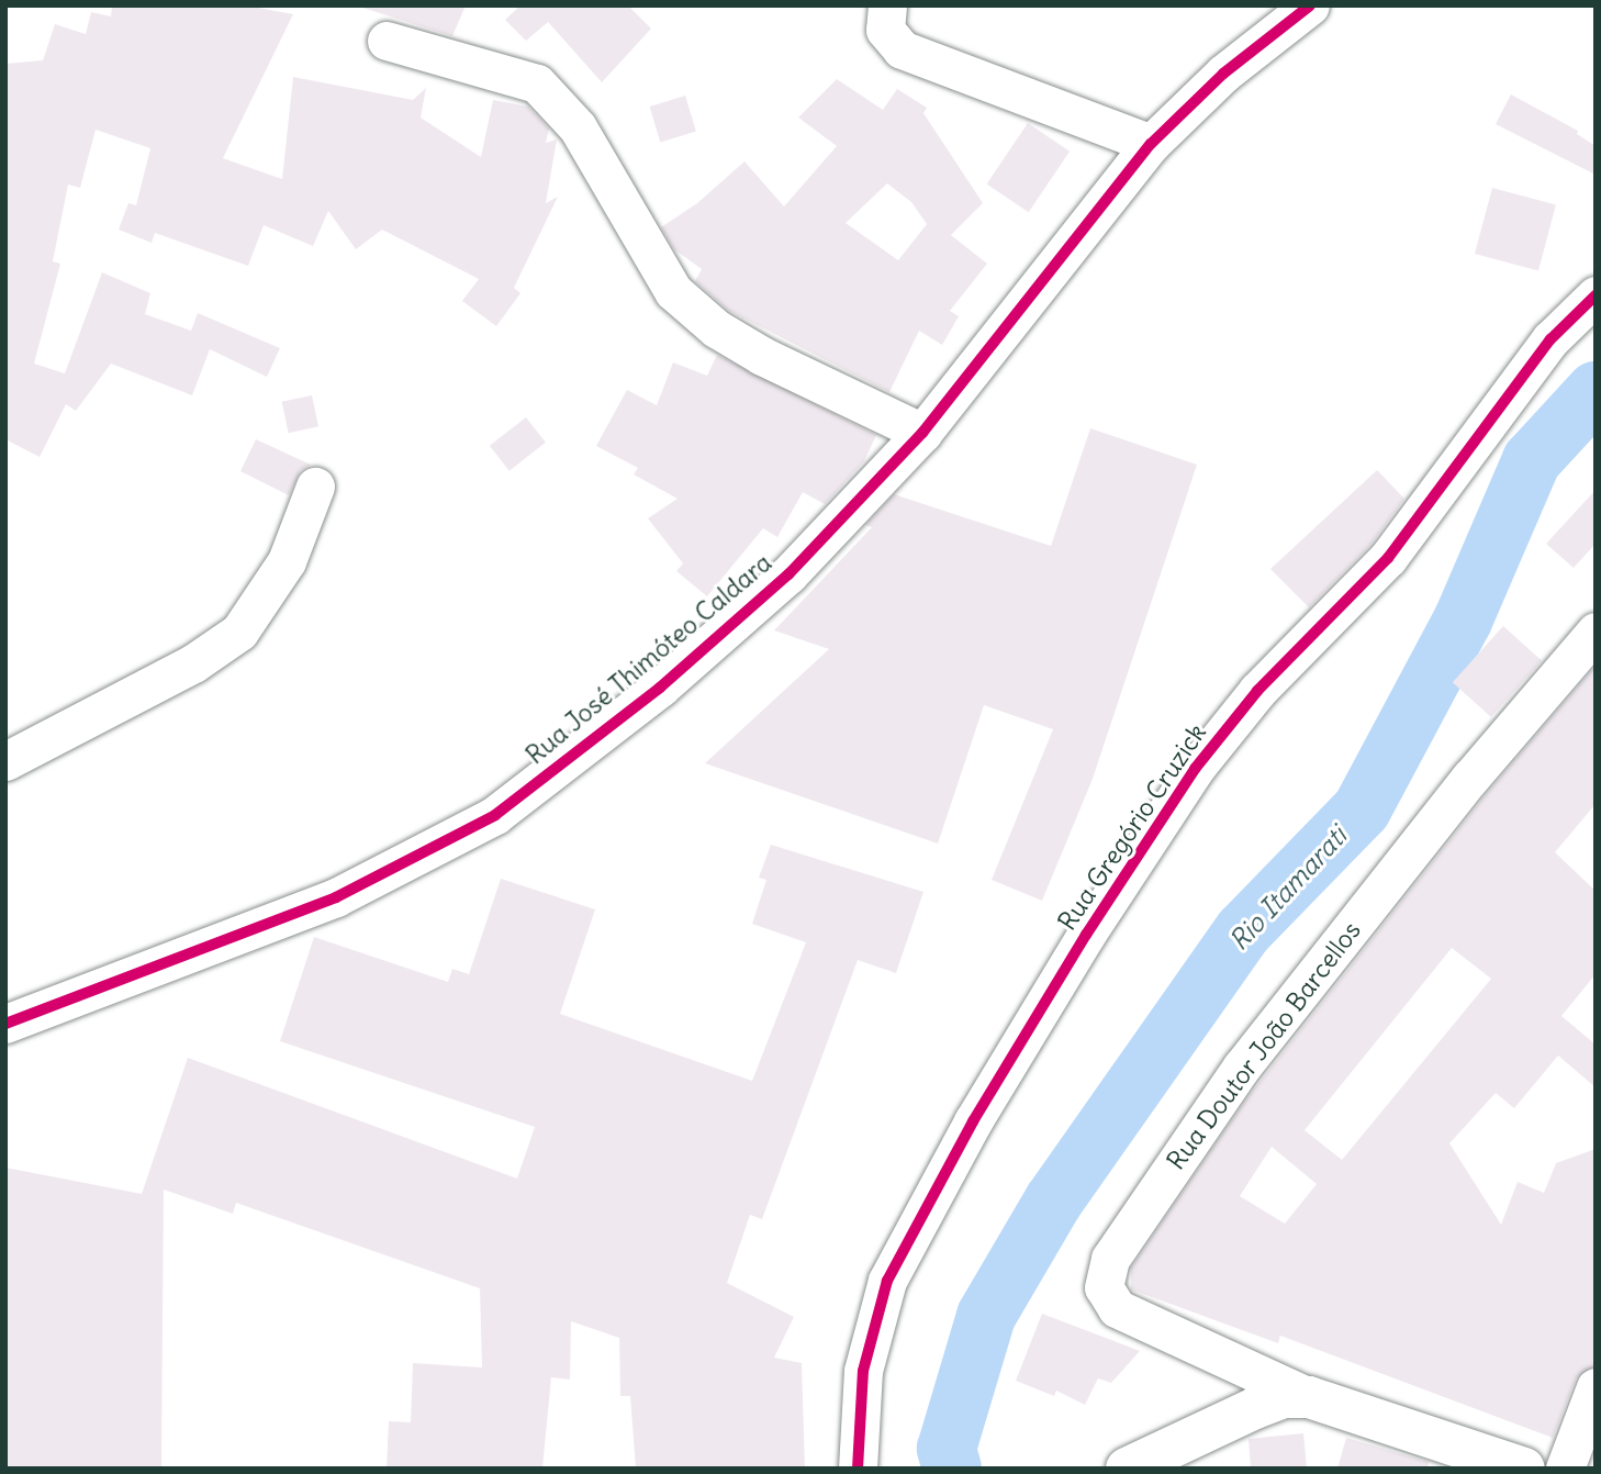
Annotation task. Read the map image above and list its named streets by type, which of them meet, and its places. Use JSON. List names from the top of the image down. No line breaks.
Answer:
{"streets":{"street":["Rua José Thimóteo Caldara","Rua Gregório Cruzick","Rua Doutor João Barcellos"]},"water":["Rio Itamarati"]}
